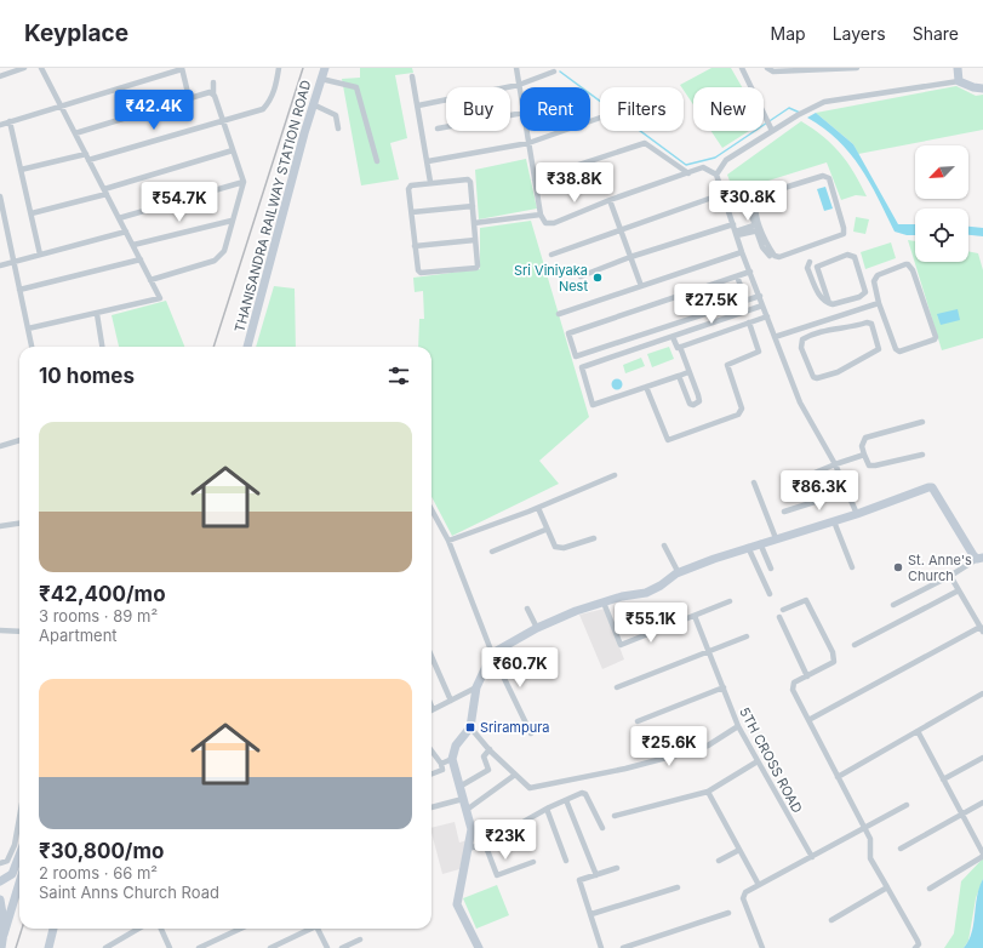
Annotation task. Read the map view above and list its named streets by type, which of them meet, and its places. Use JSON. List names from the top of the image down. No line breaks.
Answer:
{"streets":{"street":["THANISANDRA RAILWAY STATION ROAD","5TH CROSS ROAD"]},"places":{"other":["Sri Viniyaka Nest","St. Anne's Church"],"transit":["Srirampura"]},"north":"bottom left","page":{"header":"Keyplace","nav":["Map","Layers","Share"],"chip":["Buy","Rent","Filters","New"],"price":["₹42.4K","₹38.8K","₹30.8K","₹54.7K","₹27.5K","₹86.3K","₹55.1K","₹60.7K","₹25.6K","₹23K"],"heading":"10 homes","list":[{"name":"₹42,400/mo","note":"3 rooms · 89 m² · Apartment"},{"name":"₹30,800/mo","note":"2 rooms · 66 m² · Saint Anns Church Road"}]}}
